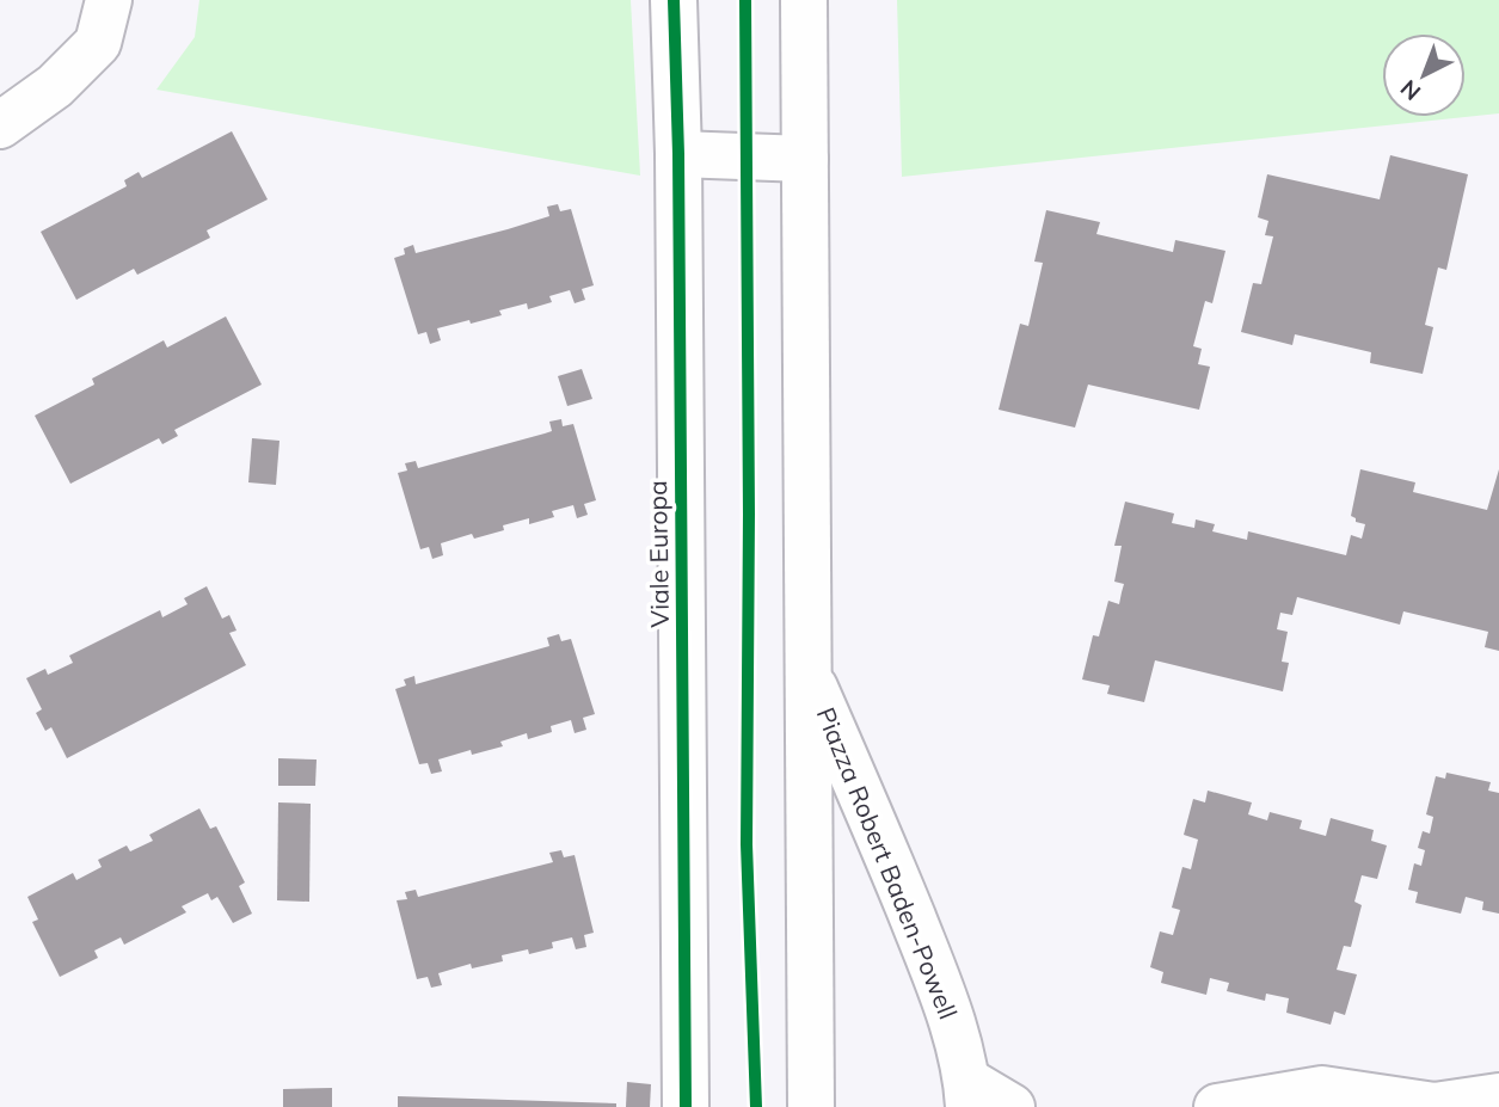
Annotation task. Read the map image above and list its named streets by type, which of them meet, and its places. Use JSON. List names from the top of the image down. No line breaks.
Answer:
{"streets":{"street":["Viale Europa","Piazza Robert Baden-Powell"]},"north":"bottom left"}
